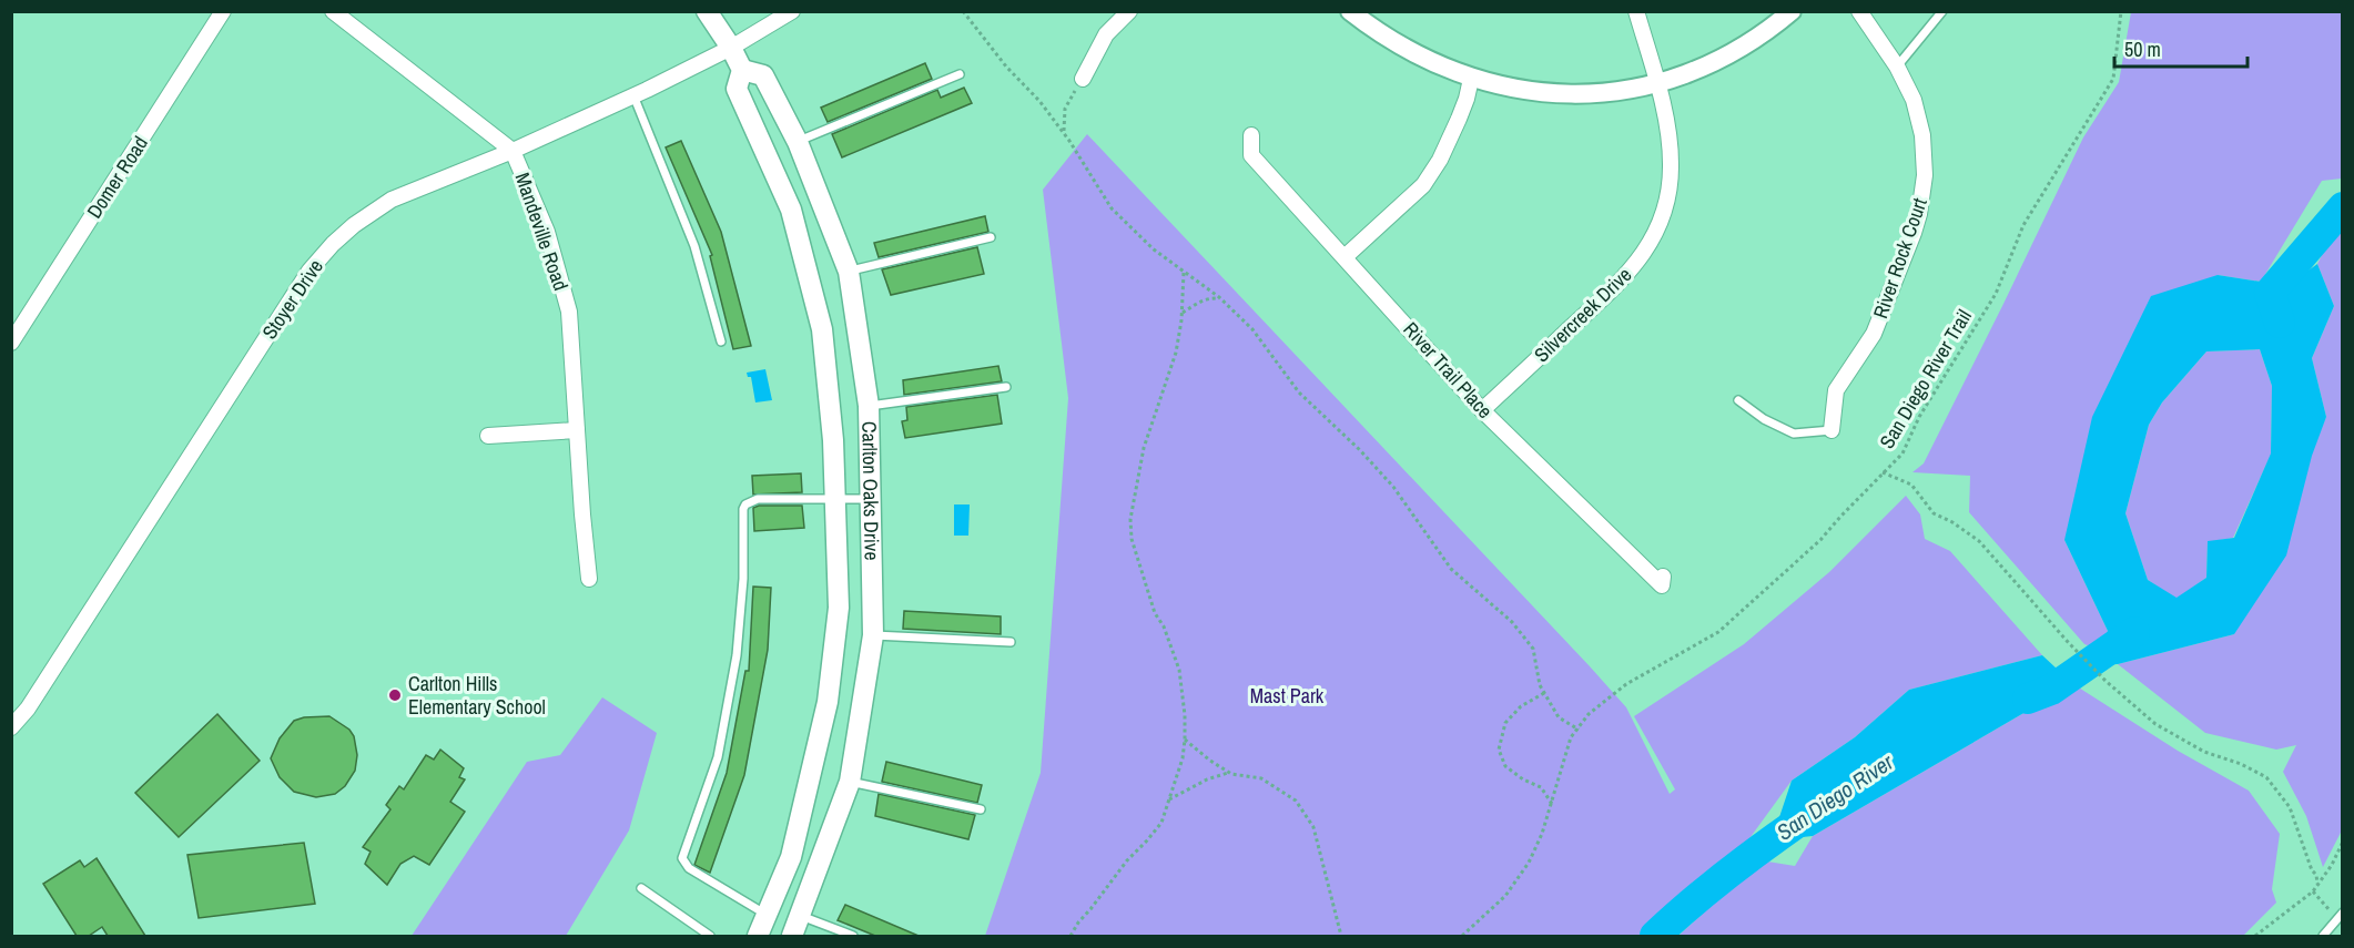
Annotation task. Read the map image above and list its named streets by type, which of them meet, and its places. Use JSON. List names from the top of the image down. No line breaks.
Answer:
{"streets":{"main road":["Carlton Oaks Drive"],"street":["Domer Road","Mandeville Road","River Rock Court","Stoyer Drive","Silvercreek Drive","River Trail Place"],"path":["San Diego River Trail"]},"crossings":[["Mandeville Road","Stoyer Drive"],["Stoyer Drive","Carlton Oaks Drive"],["Silvercreek Drive","River Trail Place"]],"water":["San Diego River"],"parks":["Mast Park"],"places":["Carlton Hills Elementary School"],"scale_bar":"50 m"}
